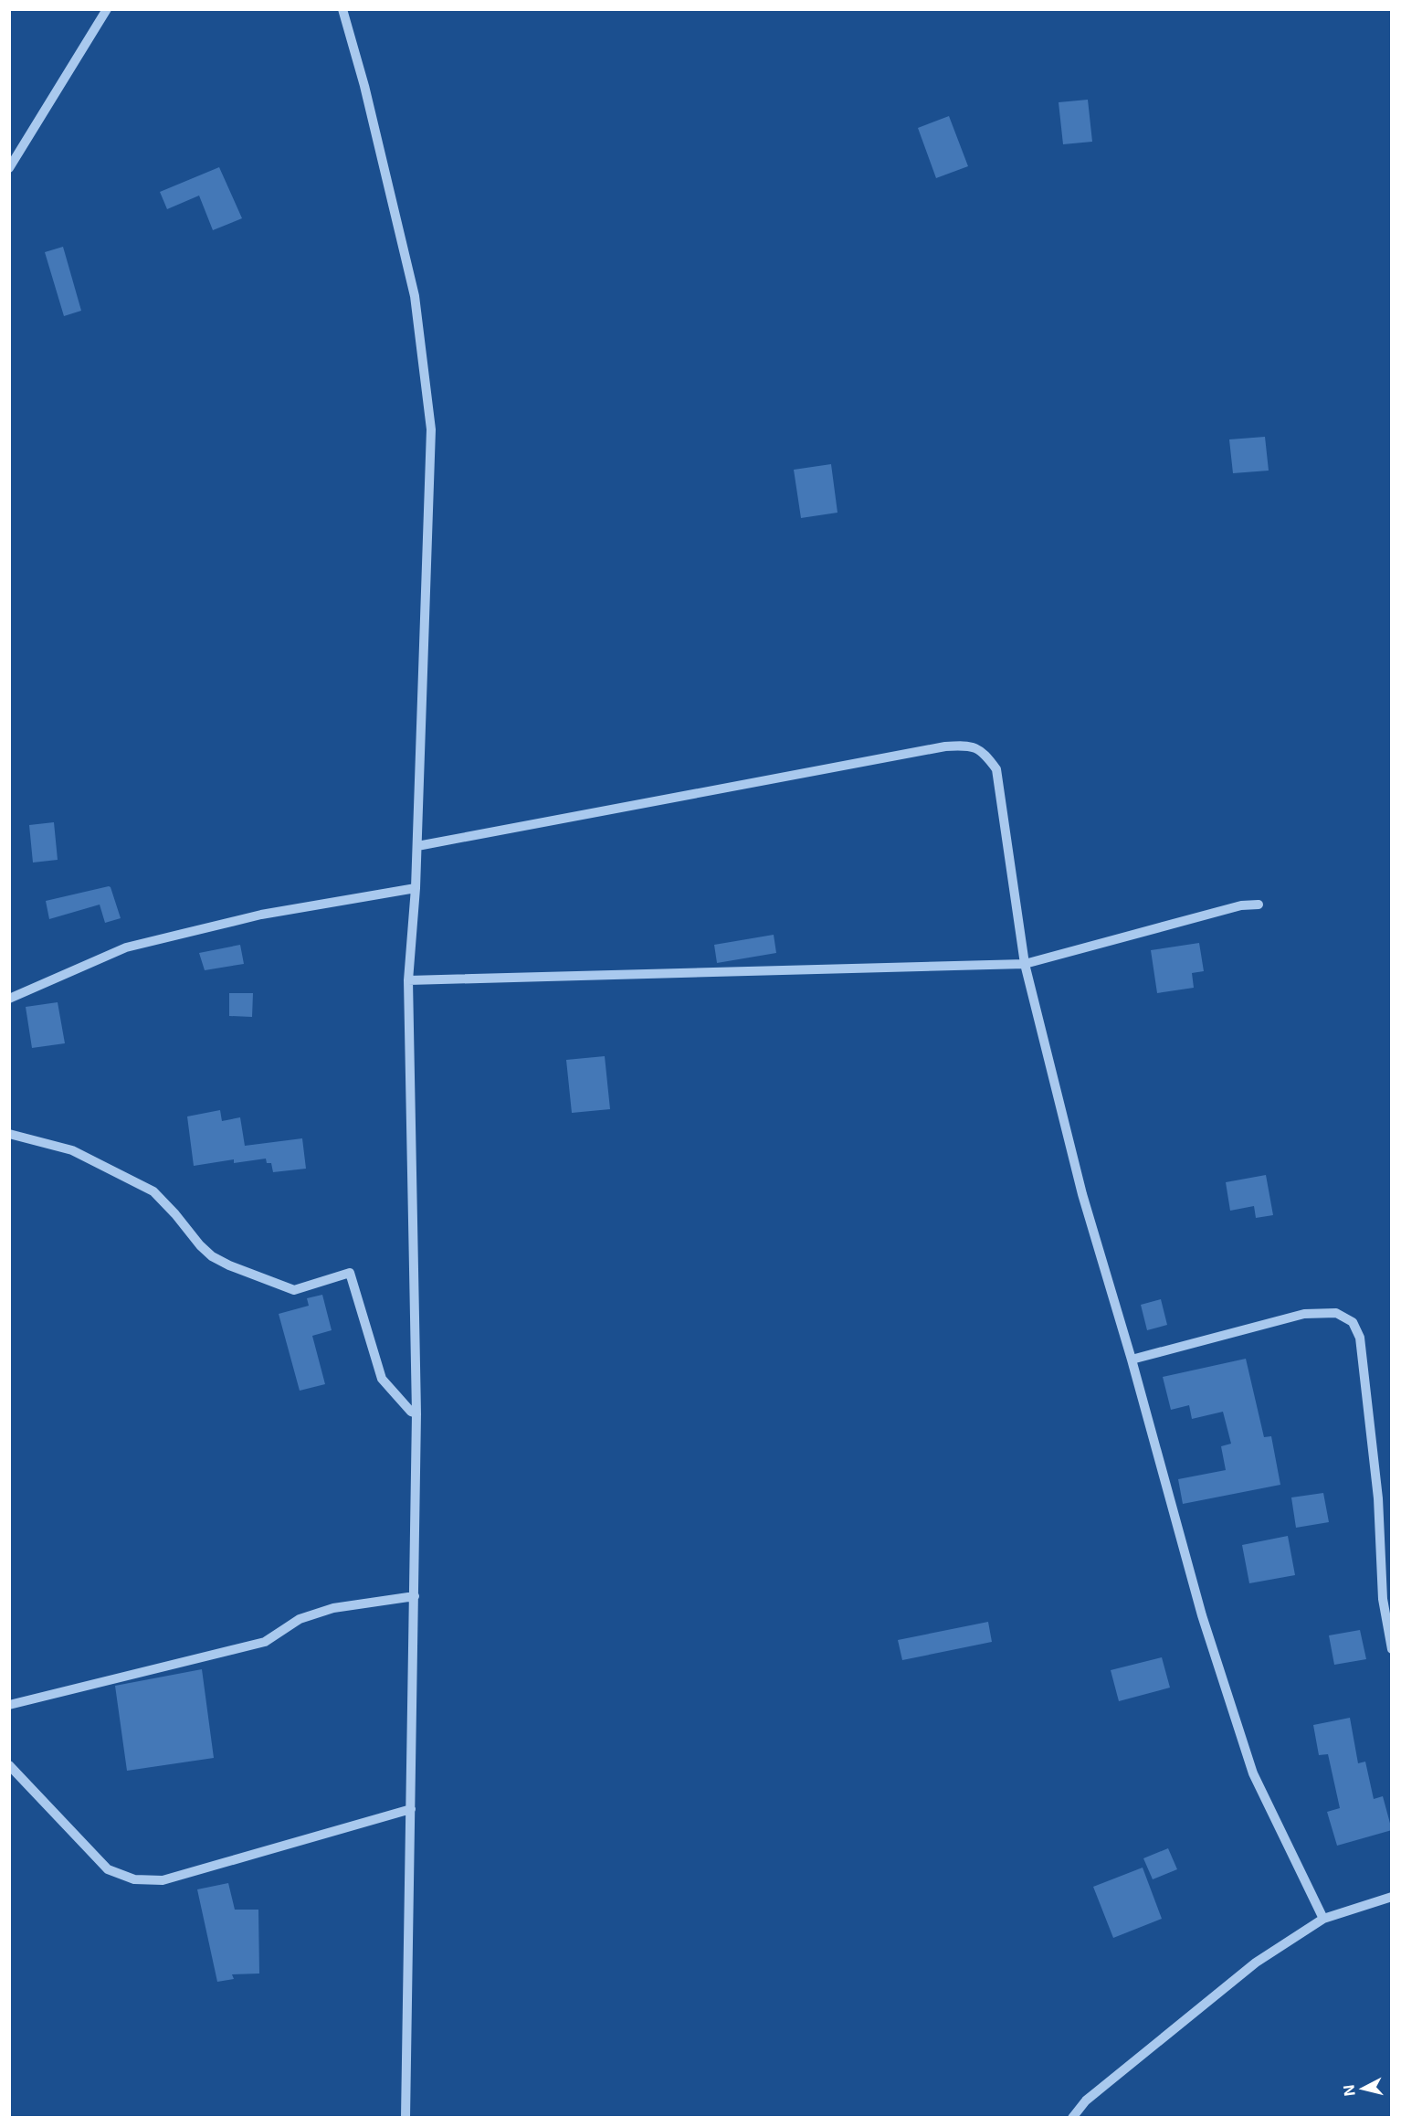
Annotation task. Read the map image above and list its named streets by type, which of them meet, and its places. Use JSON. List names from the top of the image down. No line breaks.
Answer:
{"north":"left"}
